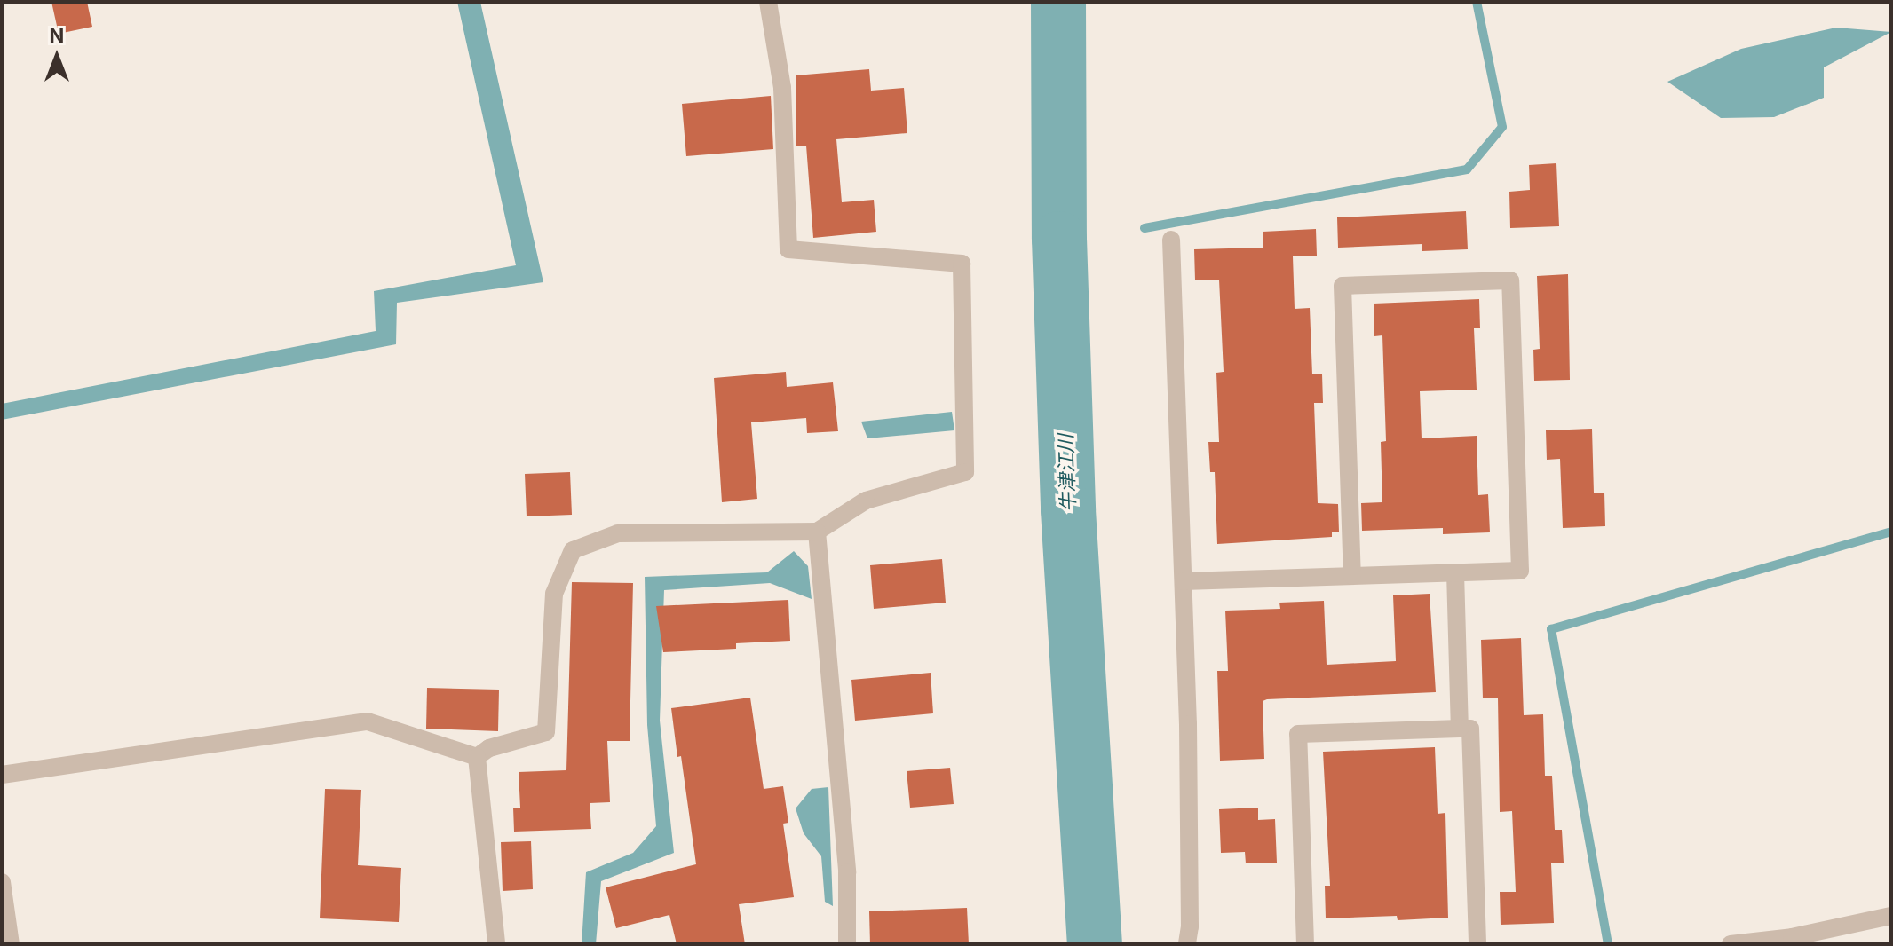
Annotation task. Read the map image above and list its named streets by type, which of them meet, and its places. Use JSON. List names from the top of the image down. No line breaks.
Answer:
{"water":["牛津江川"],"north":"top"}
